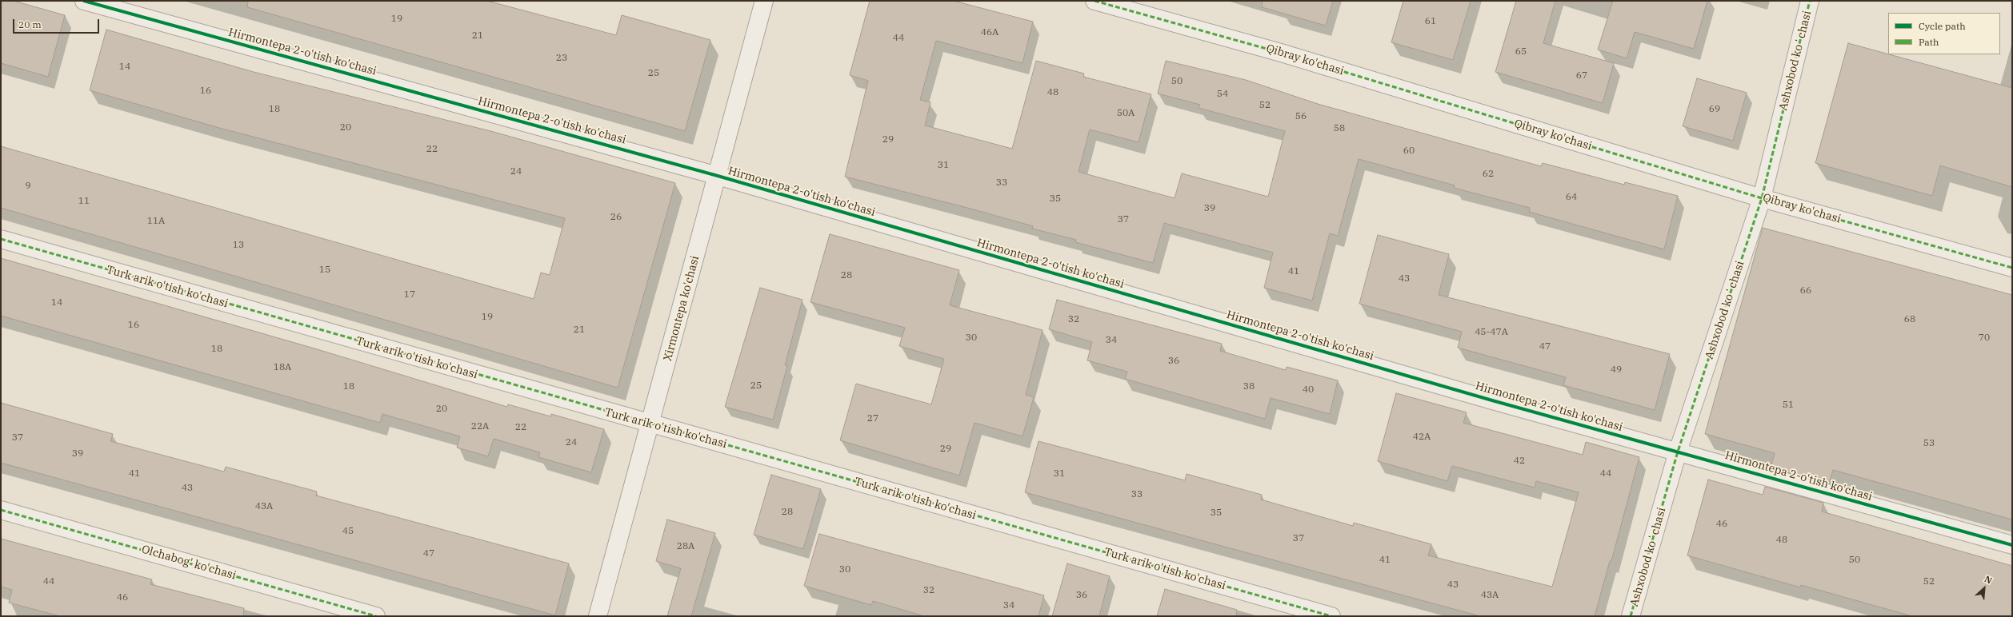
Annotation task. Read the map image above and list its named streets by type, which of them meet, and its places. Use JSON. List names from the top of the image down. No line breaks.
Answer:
{"streets":{"street":["Hirmontepa 2-o'tish ko'chasi","Qibray ko'chasi","Ashxobod koʻchasi","Turk arik o'tish ko'chasi","Xirmontepa ko'chasi","Olchabog' ko'chasi"]},"crossings":[["Hirmontepa 2-o'tish ko'chasi","Ashxobod koʻchasi"],["Hirmontepa 2-o'tish ko'chasi","Xirmontepa ko'chasi"],["Qibray ko'chasi","Ashxobod koʻchasi"],["Turk arik o'tish ko'chasi","Xirmontepa ko'chasi"]],"house_numbers":["19","61","46A","21","44","65","23","14","25","67","50","16","48","54","52","18","69","50A","56","20","58","29","22","60","31","24","62","33","9","64","35","11","39","26","37","11A","13","15","41","28","43","66","17","14","19","32","68","16","21","45-47A","30","70","34","47","18","36","18A","49","25","18","38","40","51","20","27","22A","22","42A","37","24","53","29","39","42","41","31","44","43","33","43A","28","35","46","45","37","48","28A","47","41","50","30","44","52","43","32","36","43A","46","34"],"legend":["Cycle path","Path"],"scale_bar":"20 m","north":"top right"}
